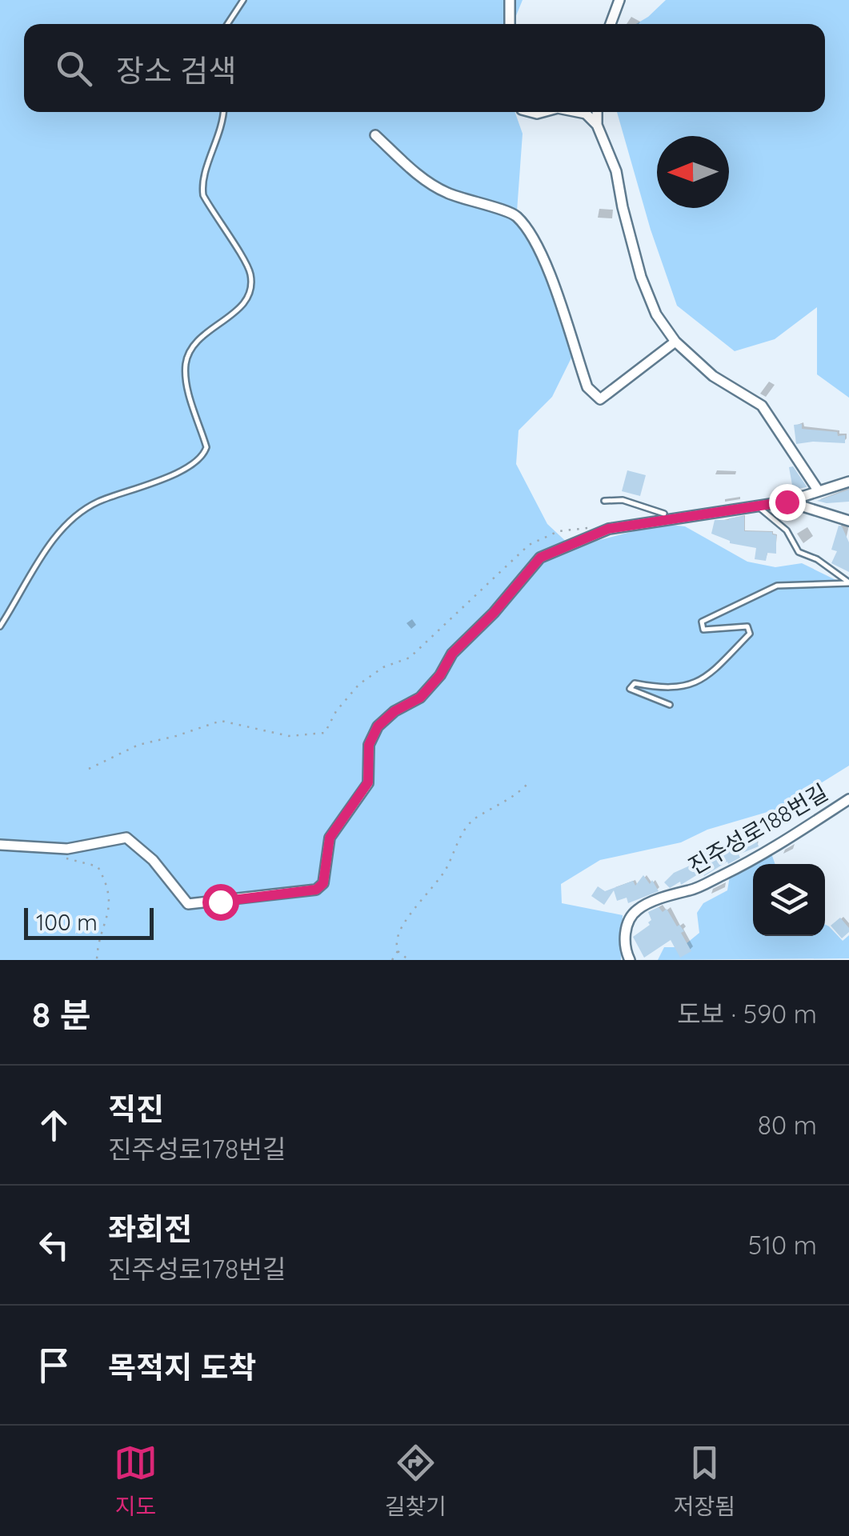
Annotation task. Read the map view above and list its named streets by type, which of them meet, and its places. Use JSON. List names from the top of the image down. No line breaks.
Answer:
{"streets":{"street":["진주성로188번길"]},"scale_bar":"100 m","north":"left","page":{"search":"장소 검색","scale":"100 m","heading":["8 분","도보 · 590 m"],"list":[["직진","진주성로178번길","80 m"],["좌회전","진주성로178번길","510 m"],"목적지 도착"],"nav":["지도","길찾기","저장됨"]}}
